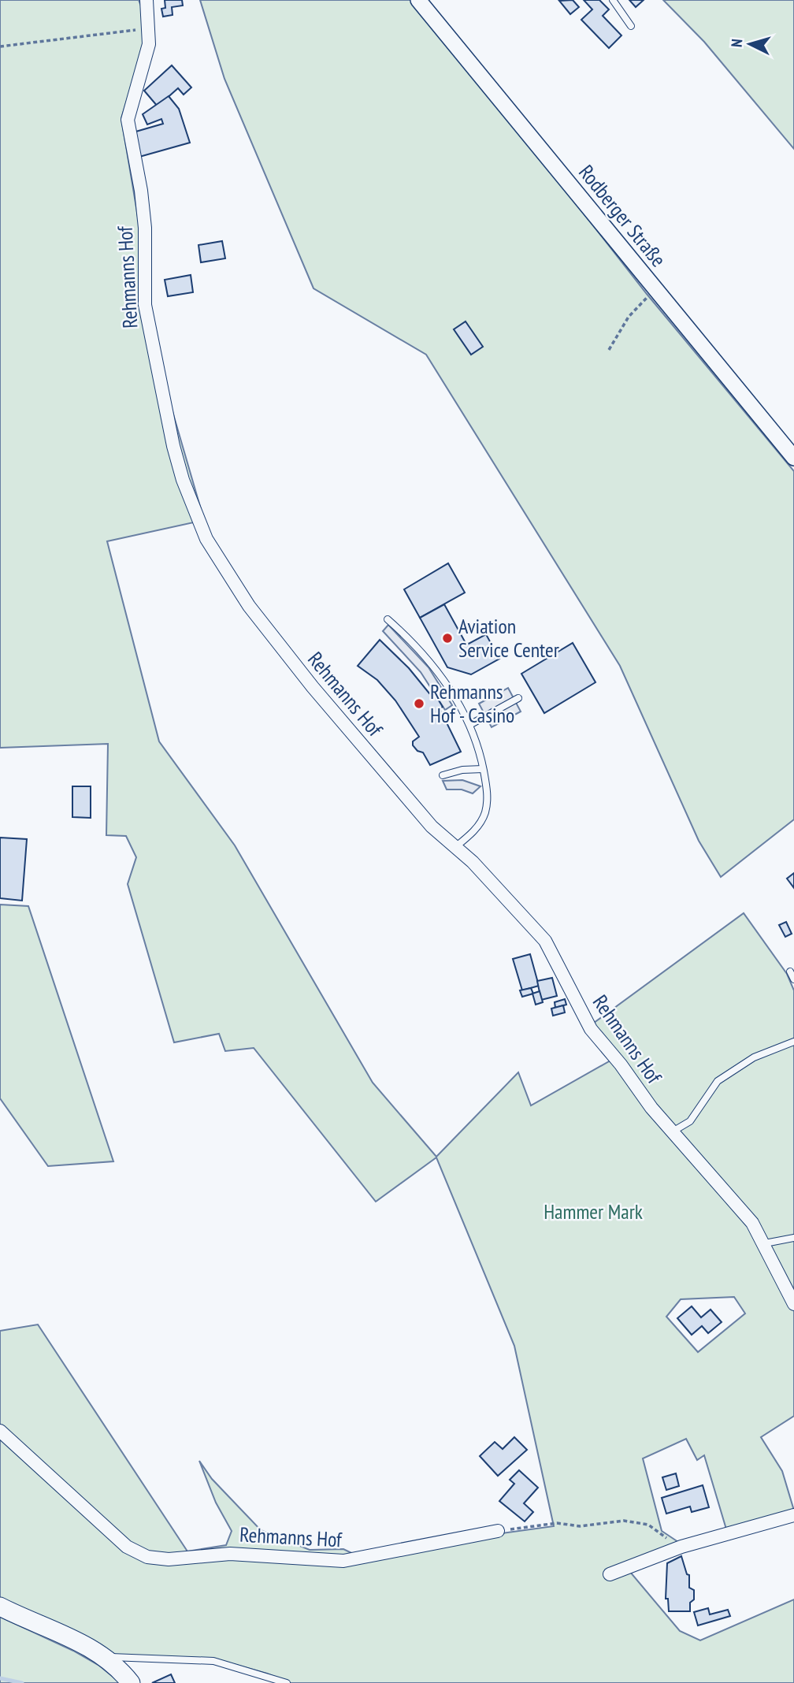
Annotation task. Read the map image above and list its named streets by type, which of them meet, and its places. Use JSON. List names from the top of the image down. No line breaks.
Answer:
{"streets":{"street":["Rodberger Straße","Rehmanns Hof"]},"parks":["Hammer Mark"],"places":["Aviation Service Center","Rehmanns Hof - Casino"],"north":"left"}
